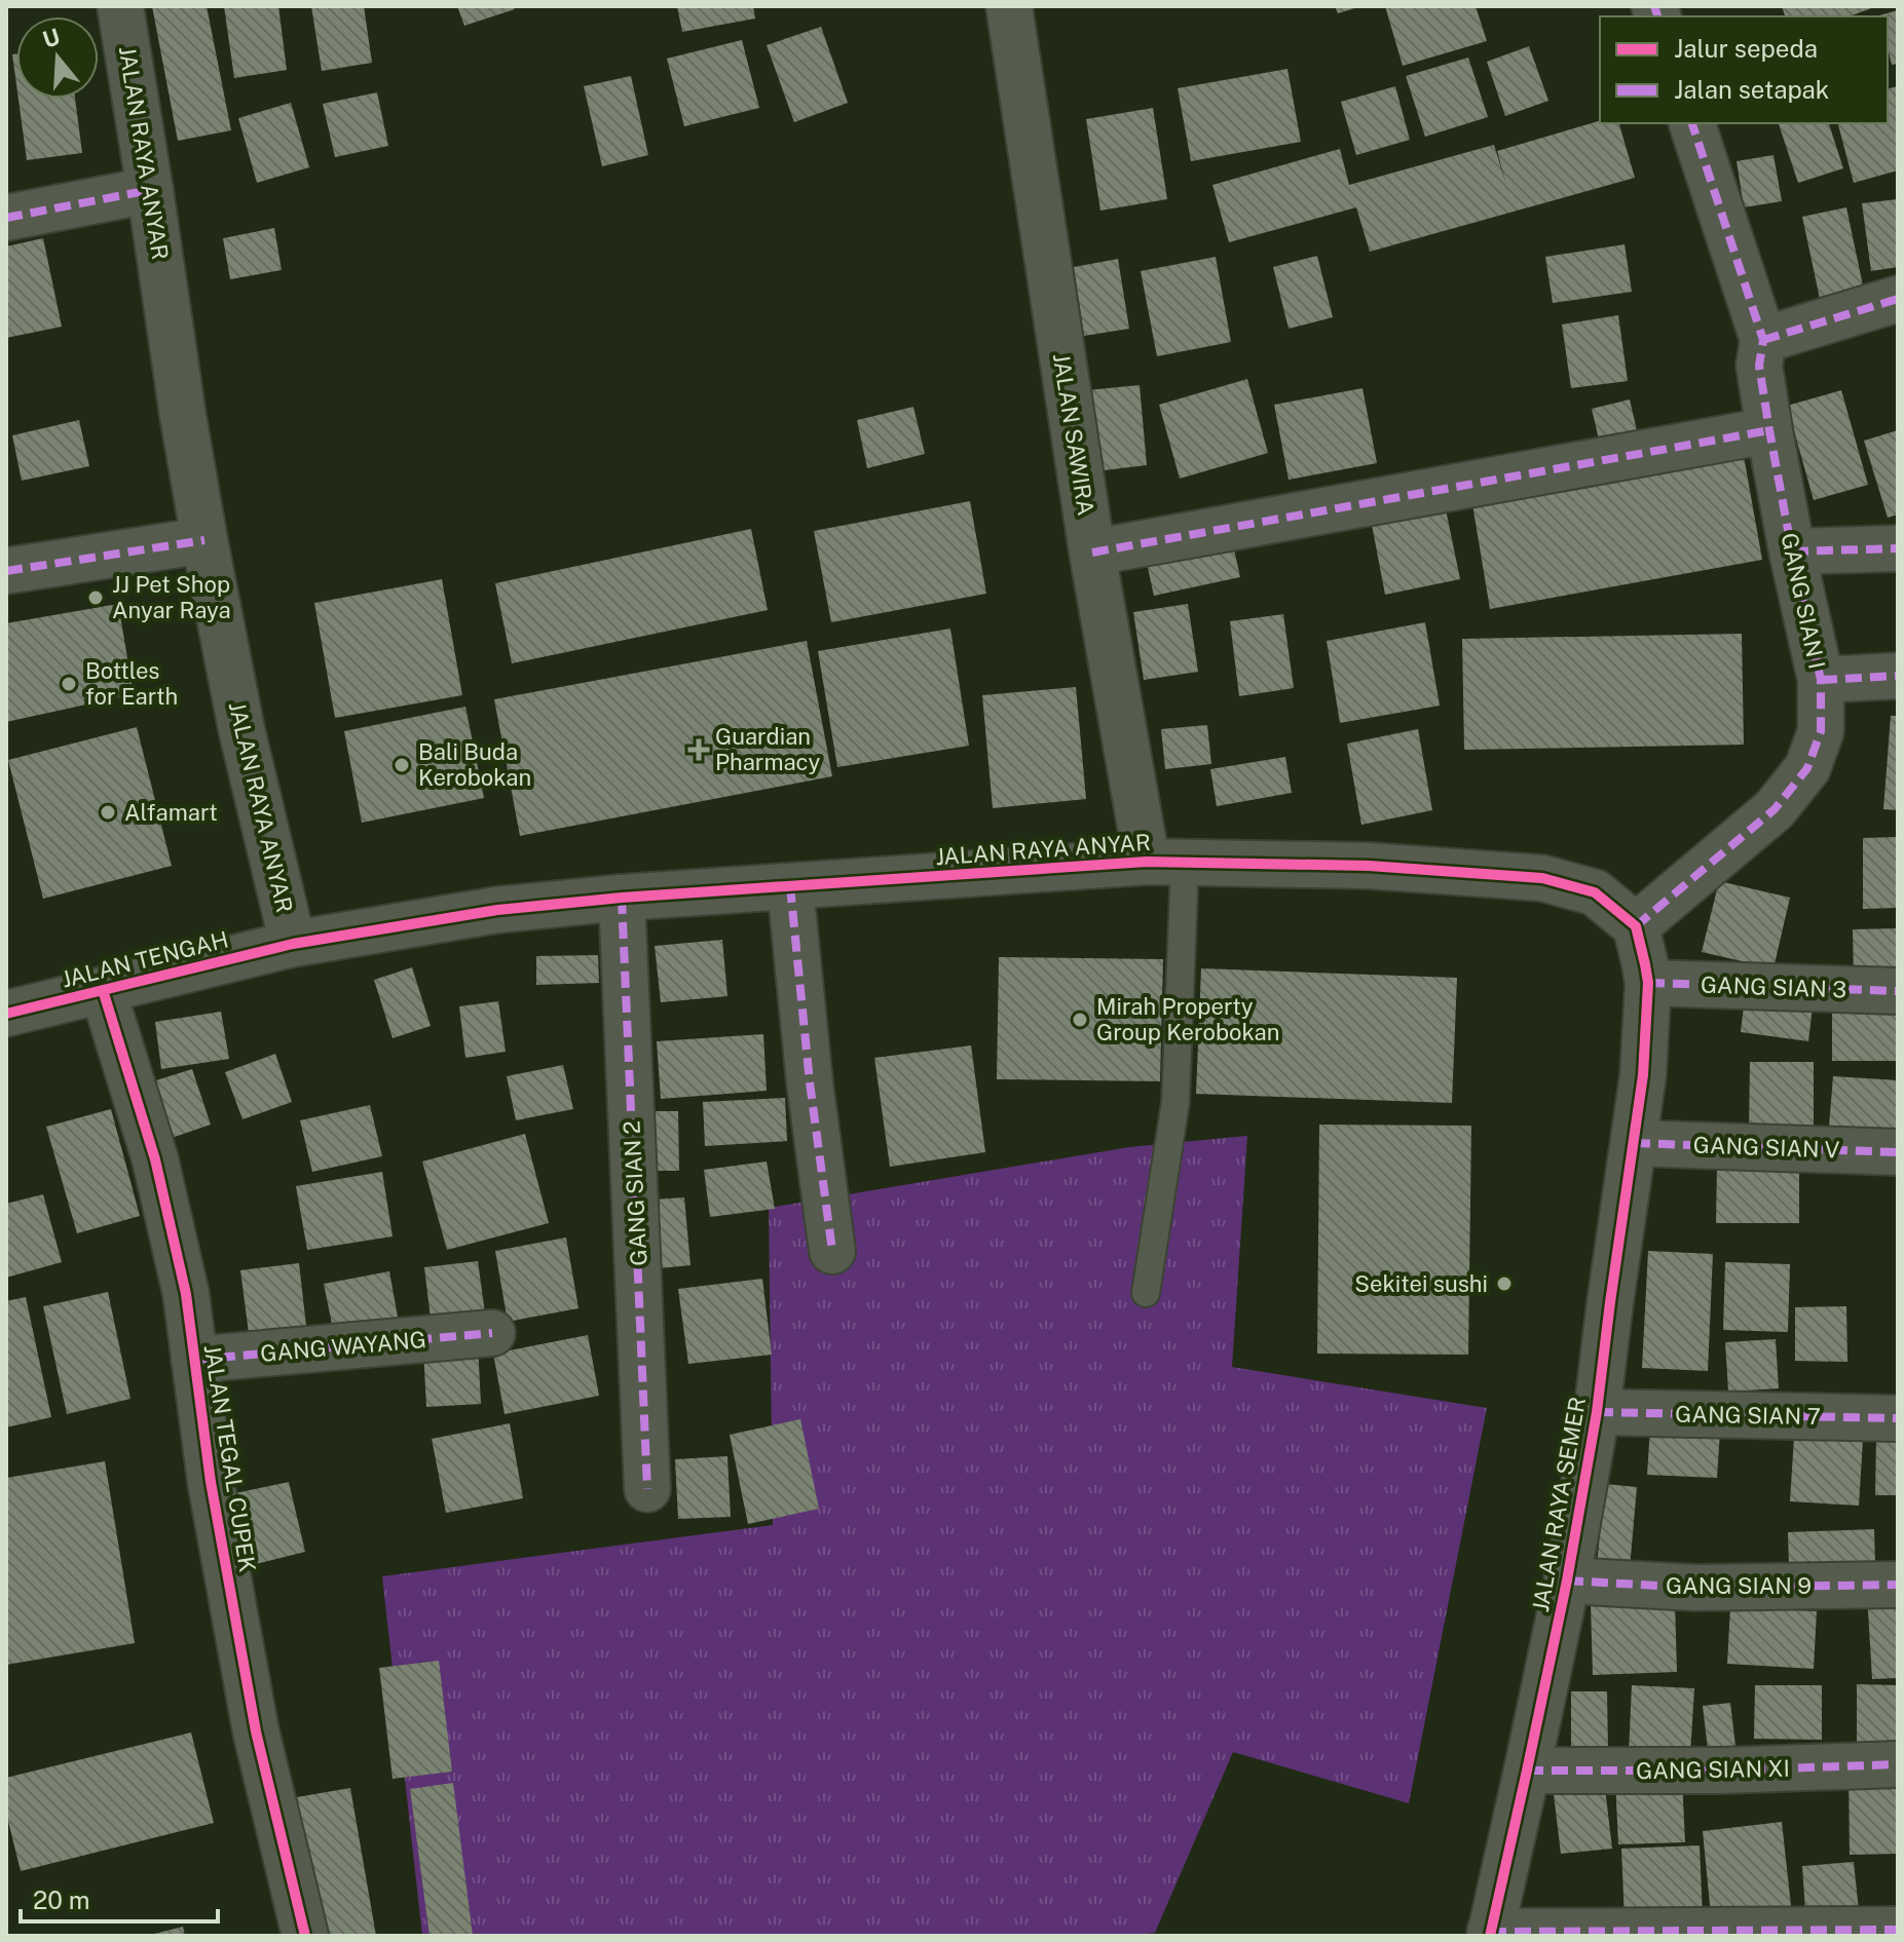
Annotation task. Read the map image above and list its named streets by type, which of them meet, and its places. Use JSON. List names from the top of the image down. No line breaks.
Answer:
{"streets":{"street":["JALAN RAYA ANYAR","JALAN SAWIRA","GANG SIAN I","JALAN TENGAH","GANG SIAN 3","GANG SIAN V","GANG SIAN 2","GANG WAYANG","GANG SIAN 7","JALAN TEGAL CUPEK","JALAN RAYA SEMER","GANG SIAN 9","GANG SIAN XI"]},"crossings":[["JALAN RAYA ANYAR","JALAN SAWIRA"],["JALAN RAYA ANYAR","GANG SIAN I"],["JALAN RAYA ANYAR","JALAN TENGAH"],["JALAN RAYA ANYAR","GANG SIAN 2"],["JALAN TENGAH","JALAN TEGAL CUPEK"],["GANG SIAN 3","JALAN RAYA SEMER"],["GANG SIAN V","JALAN RAYA SEMER"],["GANG WAYANG","JALAN TEGAL CUPEK"],["GANG SIAN 7","JALAN RAYA SEMER"],["JALAN RAYA SEMER","GANG SIAN 9"],["JALAN RAYA SEMER","GANG SIAN XI"]],"places":{"other":["JJ Pet Shop Anyar Raya","Bottles for Earth","Bali Buda Kerobokan","Alfamart","Mirah Property Group Kerobokan","Sekitei sushi"],"health":["Guardian Pharmacy"]},"legend":["Jalur sepeda","Jalan setapak"],"scale_bar":"20 m","north":"top"}
